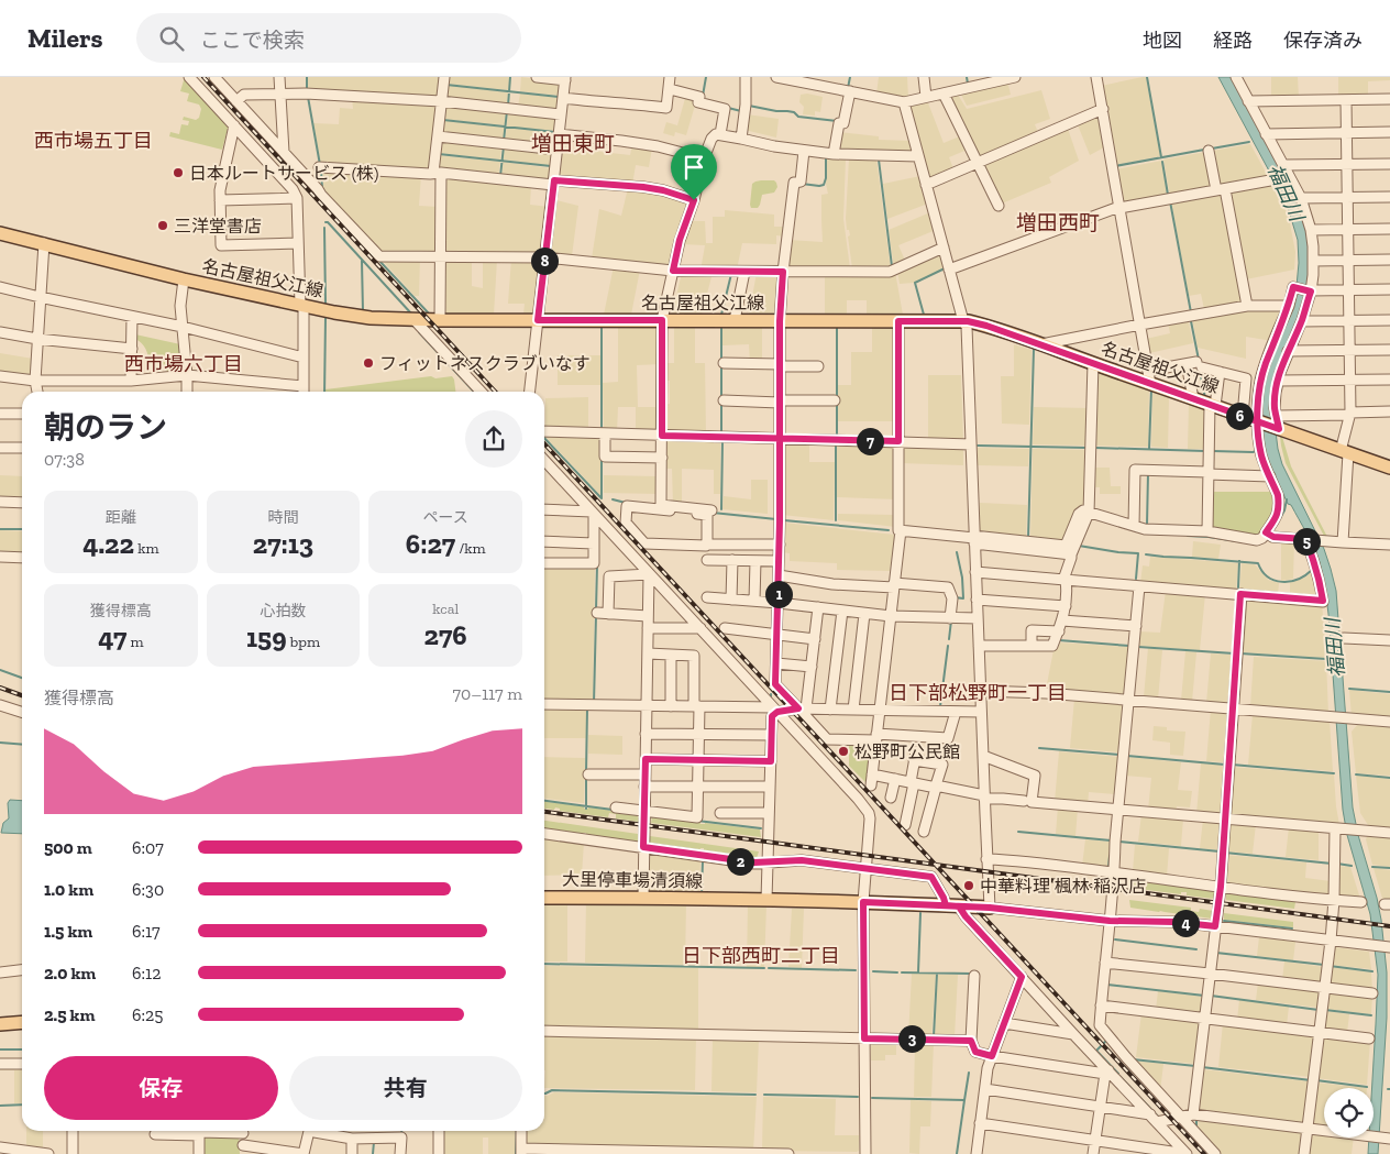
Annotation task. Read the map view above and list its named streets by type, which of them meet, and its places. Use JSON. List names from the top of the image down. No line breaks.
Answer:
{"streets":{"main road":["名古屋祖父江線","大里停車場清須線"]},"districts":["西市場五丁目","増田東町","増田西町","西市場六丁目","日下部松野町一丁目","日下部西町二丁目"],"water":["福田川"],"places":["日本ルートサービス (株)","三洋堂書店","フィットネスクラブいなす","松野町公民館","中華料理 楓林 稲沢店"],"page":{"header":"Milers","search":"ここで検索","nav":["地図","経路","保存済み"],"pins":["8","6","7","5","1","2","4","3"],"heading":["朝のラン","07:38"],"stats":[["距離","4.22 km"],["時間","27:13"],["ペース","6:27 /km"],["獲得標高","47 m"],["心拍数","159 bpm"],["kcal","276"]],"chart":["獲得標高","70–117 m"],"list":[{"name":"500 m","note":"6:07"},{"name":"1.0 km","note":"6:30"},{"name":"1.5 km","note":"6:17"},{"name":"2.0 km","note":"6:12"},{"name":"2.5 km","note":"6:25"}],"buttons":["保存","共有"]}}
